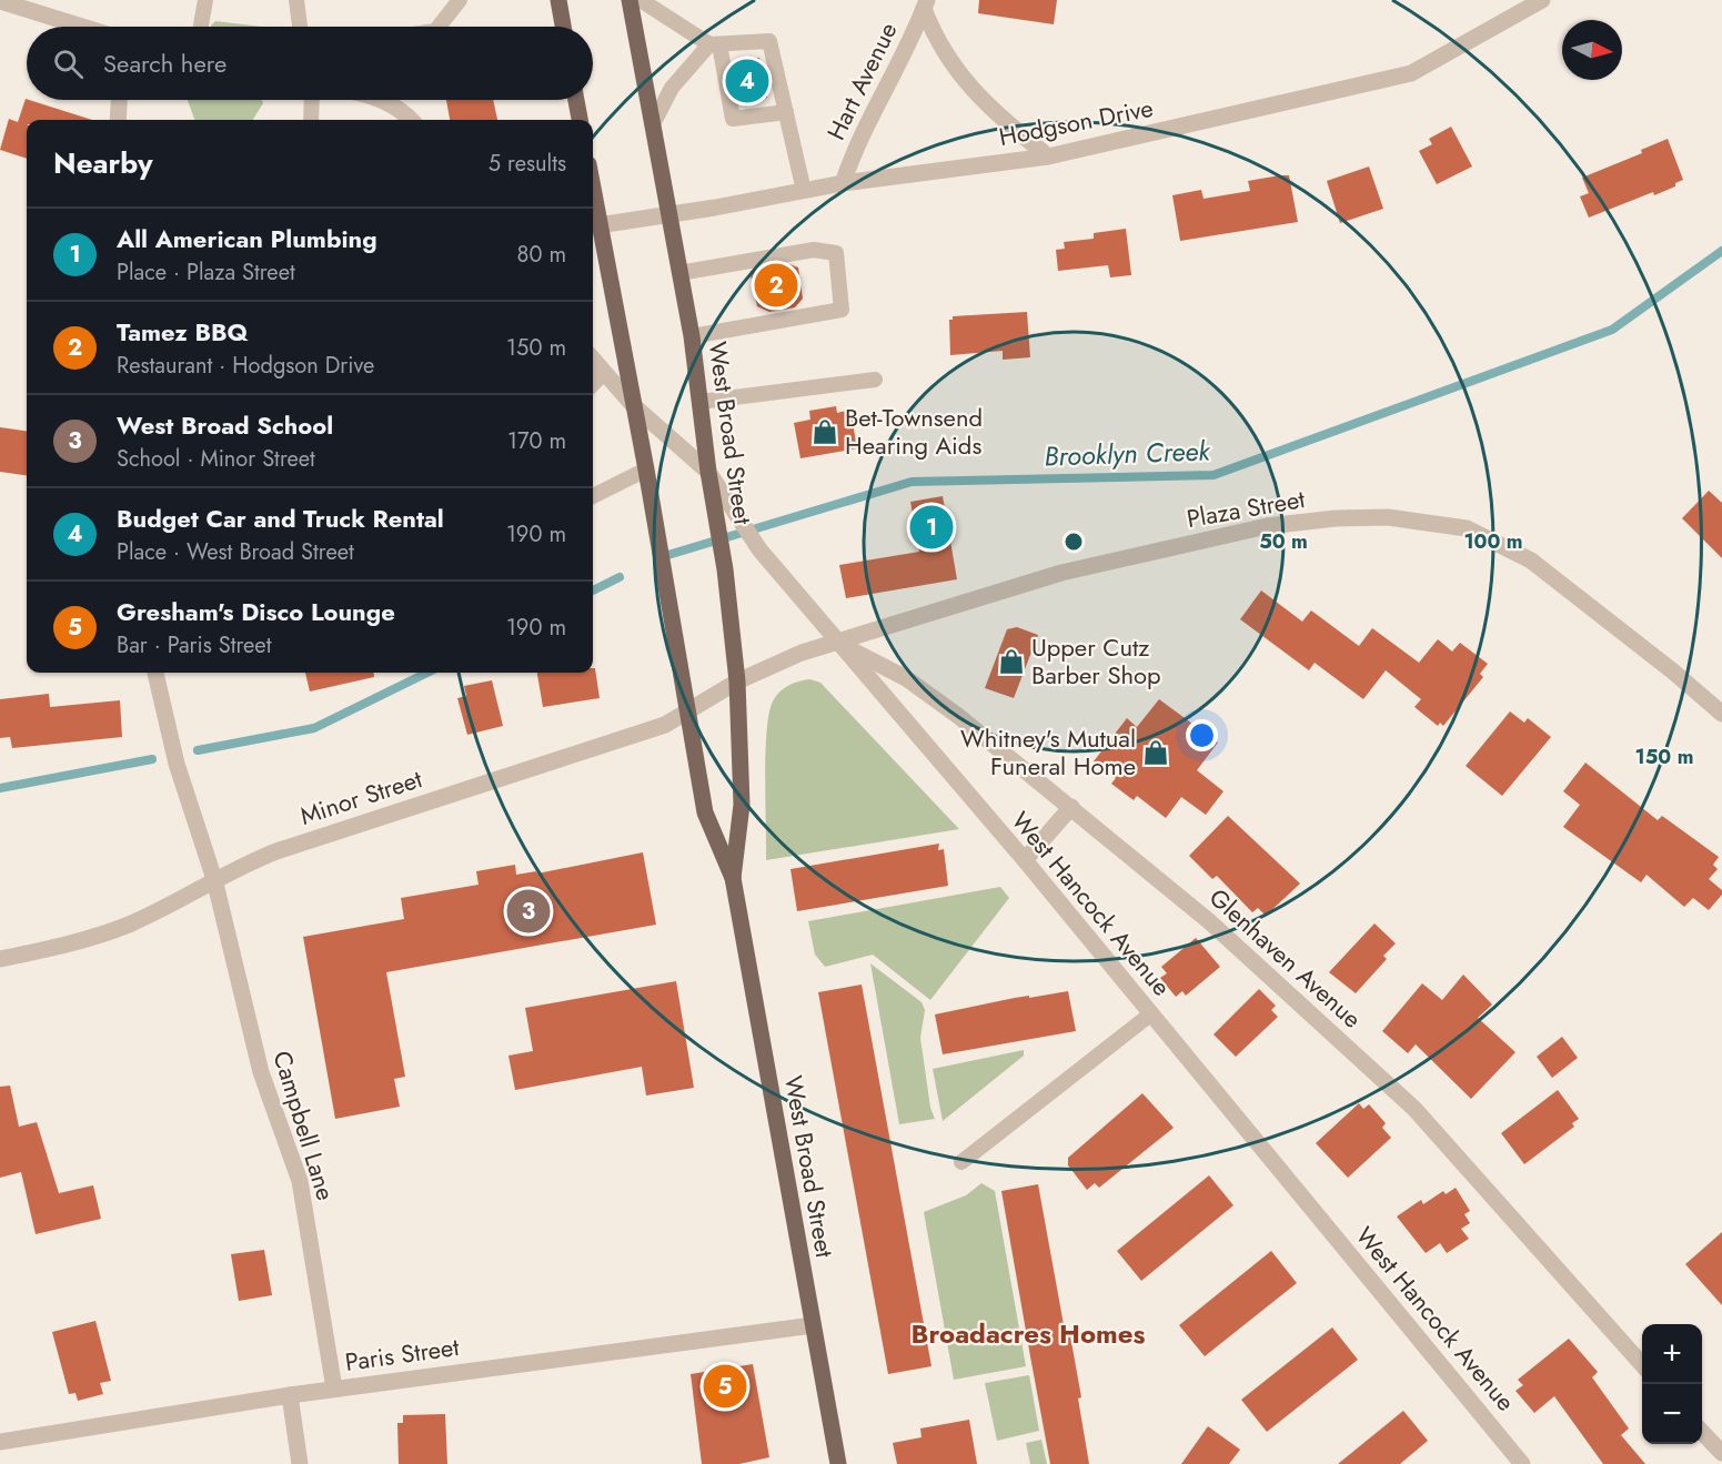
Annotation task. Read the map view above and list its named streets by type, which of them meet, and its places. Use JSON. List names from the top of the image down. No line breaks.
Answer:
{"streets":{"main road":["West Broad Street"],"street":["Hart Avenue","Hodgson Drive","Plaza Street","Minor Street","West Hancock Avenue","Glenhaven Avenue","Campbell Lane","Paris Street"]},"crossings":[["Hart Avenue","Hodgson Drive"],["Hodgson Drive","West Broad Street"],["West Broad Street","Plaza Street"],["West Broad Street","Minor Street"],["West Broad Street","West Hancock Avenue"],["West Broad Street","Paris Street"],["Plaza Street","Minor Street"],["Plaza Street","West Hancock Avenue"],["Plaza Street","Glenhaven Avenue"],["Minor Street","Campbell Lane"],["West Hancock Avenue","Glenhaven Avenue"],["Campbell Lane","Paris Street"]],"districts":["Broadacres Homes"],"water":["Brooklyn Creek"],"places":{"shop":["Bet-Townsend Hearing Aids","Upper Cutz Barber Shop","Whitney's Mutual Funeral Home"]},"north":"right","page":{"search":"Search here","pins":["4","2","1","3","5"],"heading":["Nearby","5 results"],"list":[{"mark":"1","name":"All American Plumbing","note":"Place · Plaza Street","value":"80 m"},{"mark":"2","name":"Tamez BBQ","note":"Restaurant · Hodgson Drive","value":"150 m"},{"mark":"3","name":"West Broad School","note":"School · Minor Street","value":"170 m"},{"mark":"4","name":"Budget Car and Truck Rental","note":"Place · West Broad Street","value":"190 m"},{"mark":"5","name":"Gresham's Disco Lounge","note":"Bar · Paris Street","value":"190 m"}],"map_buttons":["+","−"]},"rings":["50 m","100 m","150 m"]}
